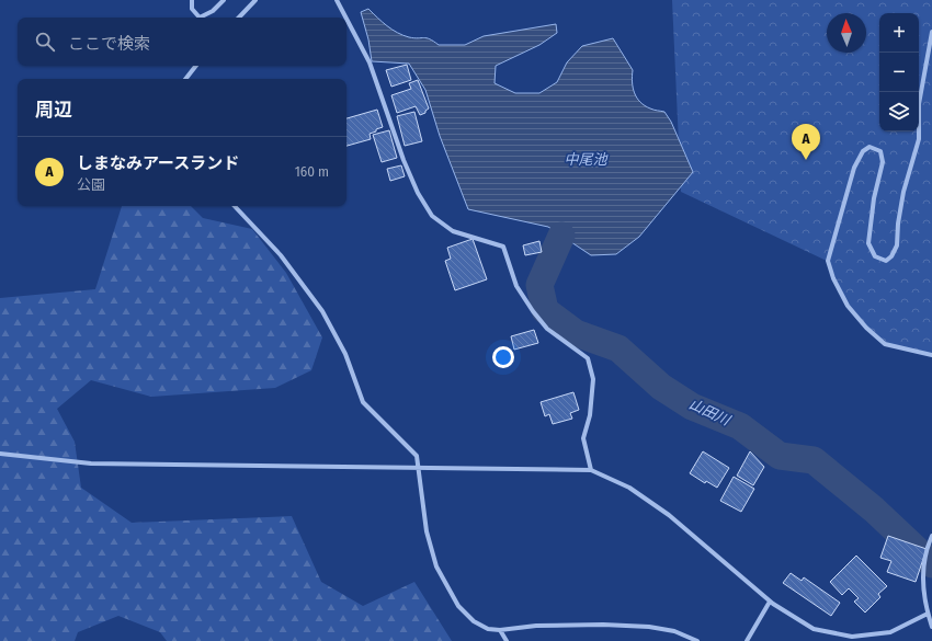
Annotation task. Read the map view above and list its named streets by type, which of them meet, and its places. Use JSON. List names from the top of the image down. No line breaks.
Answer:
{"water":["中尾池","山田川"],"north":"top","page":{"map_buttons":["+","−"],"search":"ここで検索","heading":"周辺","pins":"A","list":[{"mark":"A","name":"しまなみアースランド","note":"公園","value":"160 m"}]}}
